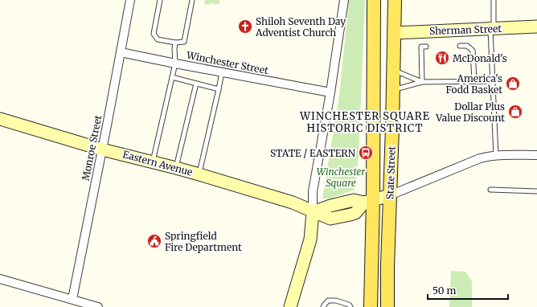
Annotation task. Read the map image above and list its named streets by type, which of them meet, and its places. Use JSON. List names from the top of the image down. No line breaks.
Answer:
{"streets":{"main road":["State Street"],"street":["Sherman Street","Winchester Street","Monroe Street","Eastern Avenue"]},"crossings":[["Sherman Street","State Street"],["Winchester Street","Monroe Street"],["Monroe Street","Eastern Avenue"],["Eastern Avenue","State Street"]],"districts":["WINCHESTER SQUARE HISTORIC DISTRICT"],"parks":["Winchester Square"],"places":{"church":["Shiloh Seventh Day Adventist Church"],"restaurant":["McDonald's"],"shop":["America's Fodd Basket","Dollar Plus Value Discount"],"bus stop":["STATE / EASTERN"],"public building":["Springfield Fire Department"]},"scale_bar":"50 m"}
